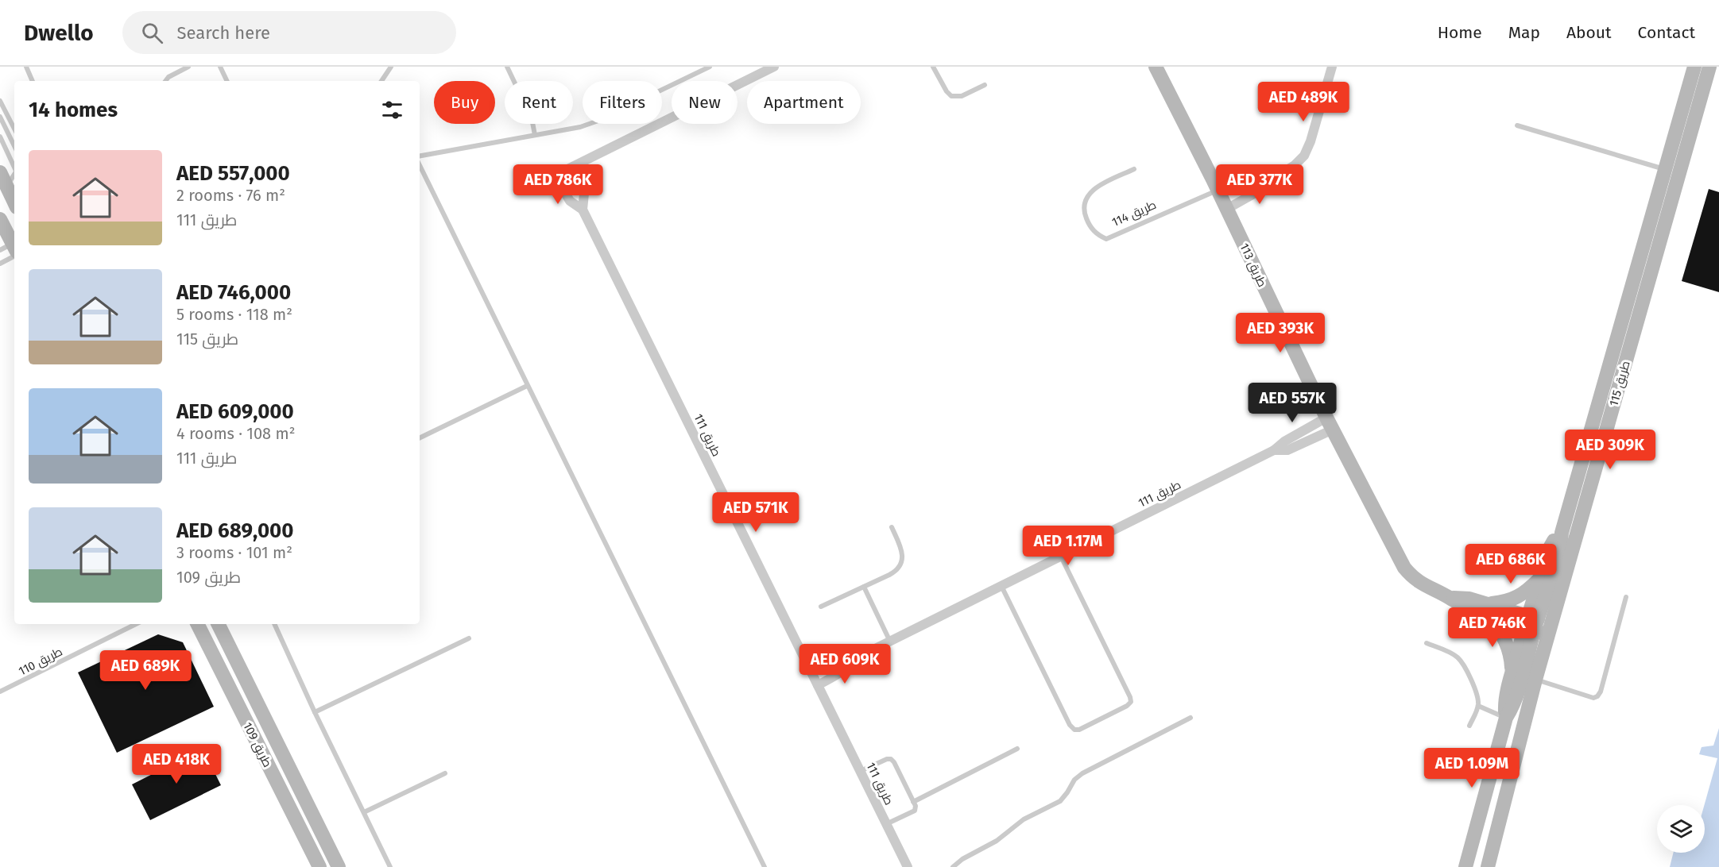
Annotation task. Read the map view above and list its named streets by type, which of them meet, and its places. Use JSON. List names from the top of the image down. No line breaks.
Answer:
{"streets":{"street":["طريق 113","طريق 115","طريق 111","طريق 109"],"lane":["طريق 114","طريق 110"]},"crossings":[["طريق 114","طريق 113"],["طريق 113","طريق 115"],["طريق 113","طريق 111"]],"page":{"header":"Dwello","search":"Search here","nav":["Home","Map","About","Contact"],"chip":["Buy","Rent","Filters","New","Apartment"],"heading":"14 homes","price":["AED 489K","AED 786K","AED 377K","AED 393K","AED 557K","AED 309K","AED 571K","AED 1.17M","AED 686K","AED 746K","AED 609K","AED 689K","AED 418K","AED 1.09M"],"list":[{"name":"AED 557,000","note":"2 rooms · 76 m² · طريق 111"},{"name":"AED 746,000","note":"5 rooms · 118 m² · طريق 115"},{"name":"AED 609,000","note":"4 rooms · 108 m² · طريق 111"},{"name":"AED 689,000","note":"3 rooms · 101 m² · طريق 109"}]}}
